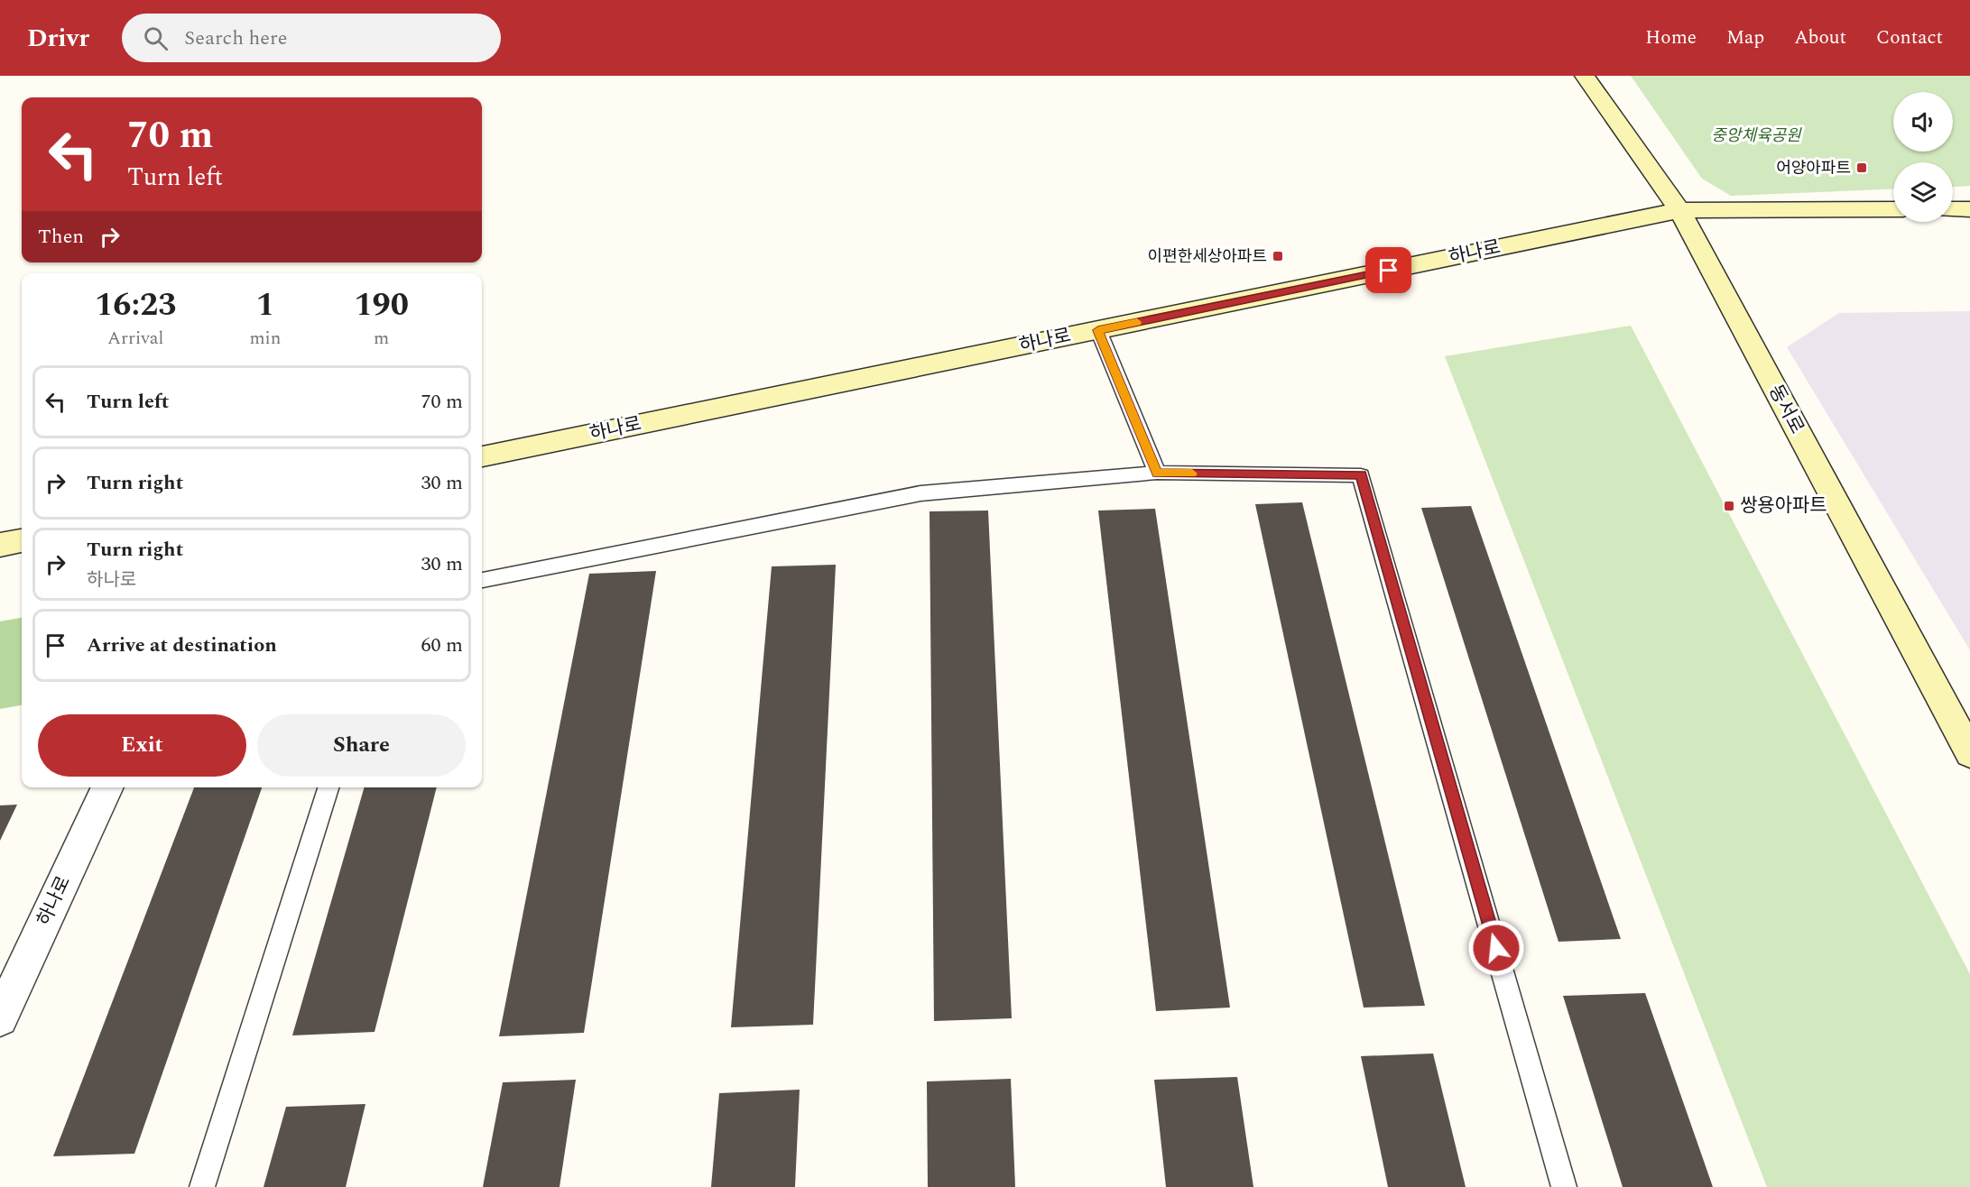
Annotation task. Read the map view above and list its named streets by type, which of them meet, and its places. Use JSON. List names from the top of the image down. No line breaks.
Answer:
{"streets":{"street":["하나로","동서로"]},"crossings":[["하나로","동서로"]],"parks":["중앙체육공원"],"places":{"transit":["어양아파트","이편한세상아파트","쌍용아파트"]},"page":{"header":"Drivr","search":"Search here","nav":["Home","Map","About","Contact"],"turn":["70 m","Turn left"],"then":"Then","eta":["16:23","Arrival","1","min","190","m"],"list":[{"name":"Turn left","value":"70 m"},{"name":"Turn right","value":"30 m"},{"name":"Turn right","note":"하나로","value":"30 m"},{"name":"Arrive at destination","value":"60 m"}],"buttons":["Exit","Share"]}}
